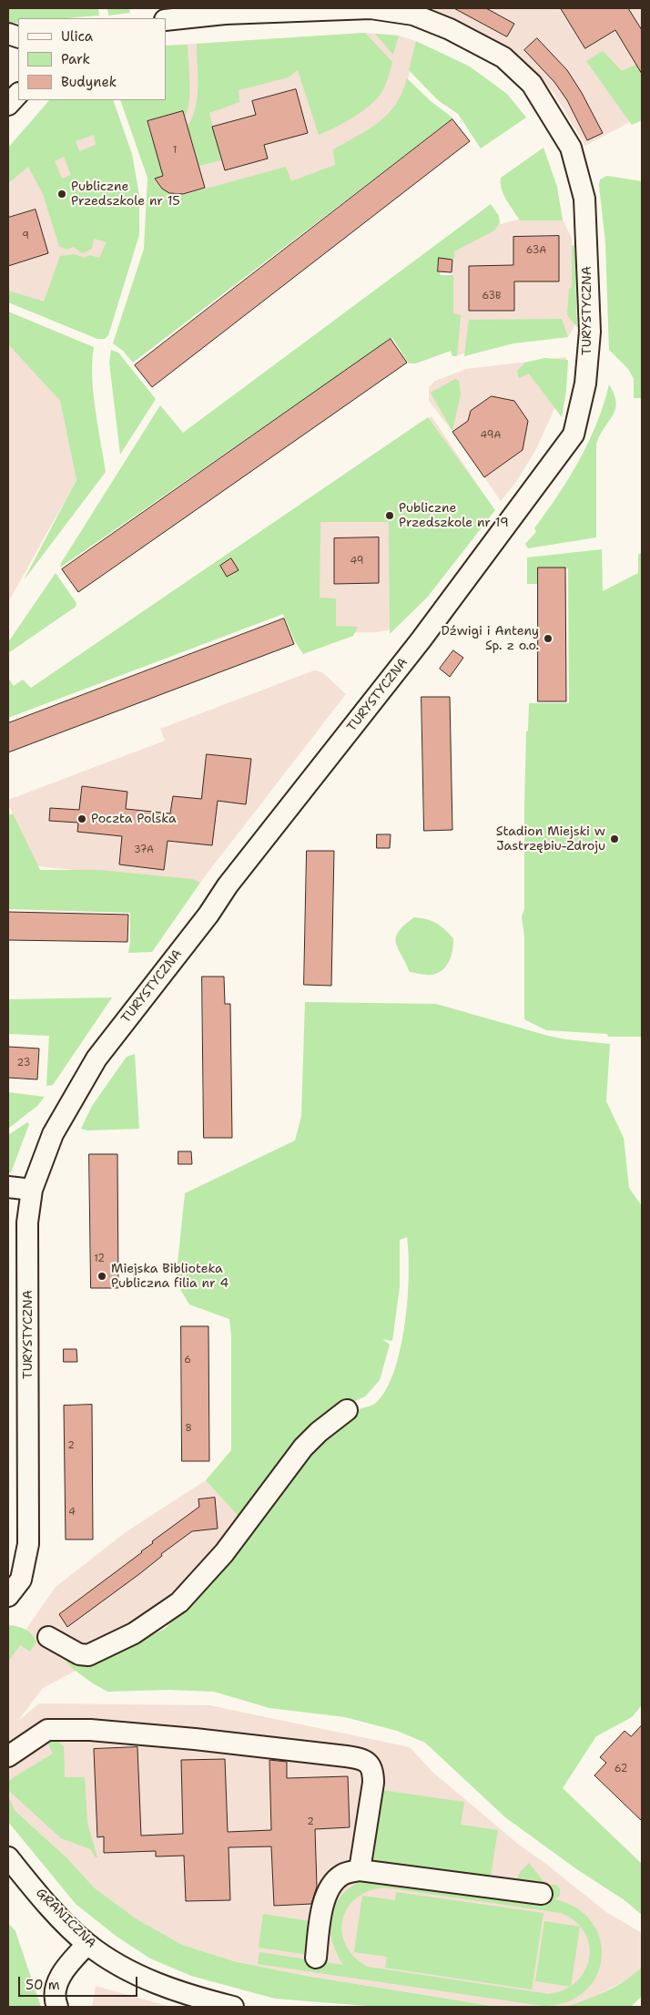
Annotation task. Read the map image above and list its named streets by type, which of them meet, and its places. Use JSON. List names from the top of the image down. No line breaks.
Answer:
{"streets":{"street":["TURYSTYCZNA","GRANICZNA"]},"places":["Publiczne Przedszkole nr 15","Publiczne Przedszkole nr 19","Dźwigi i Anteny Sp. z o.o.","Poczta Polska","Stadion Miejski w Jastrzębiu-Zdroju","Miejska Biblioteka Publiczna filia nr 4"],"house_numbers":["1","9","63A","63B","49A","49","37A","23","12","6","8","2","4","62","2"],"legend":["Ulica","Park","Budynek"],"scale_bar":"50 m"}
